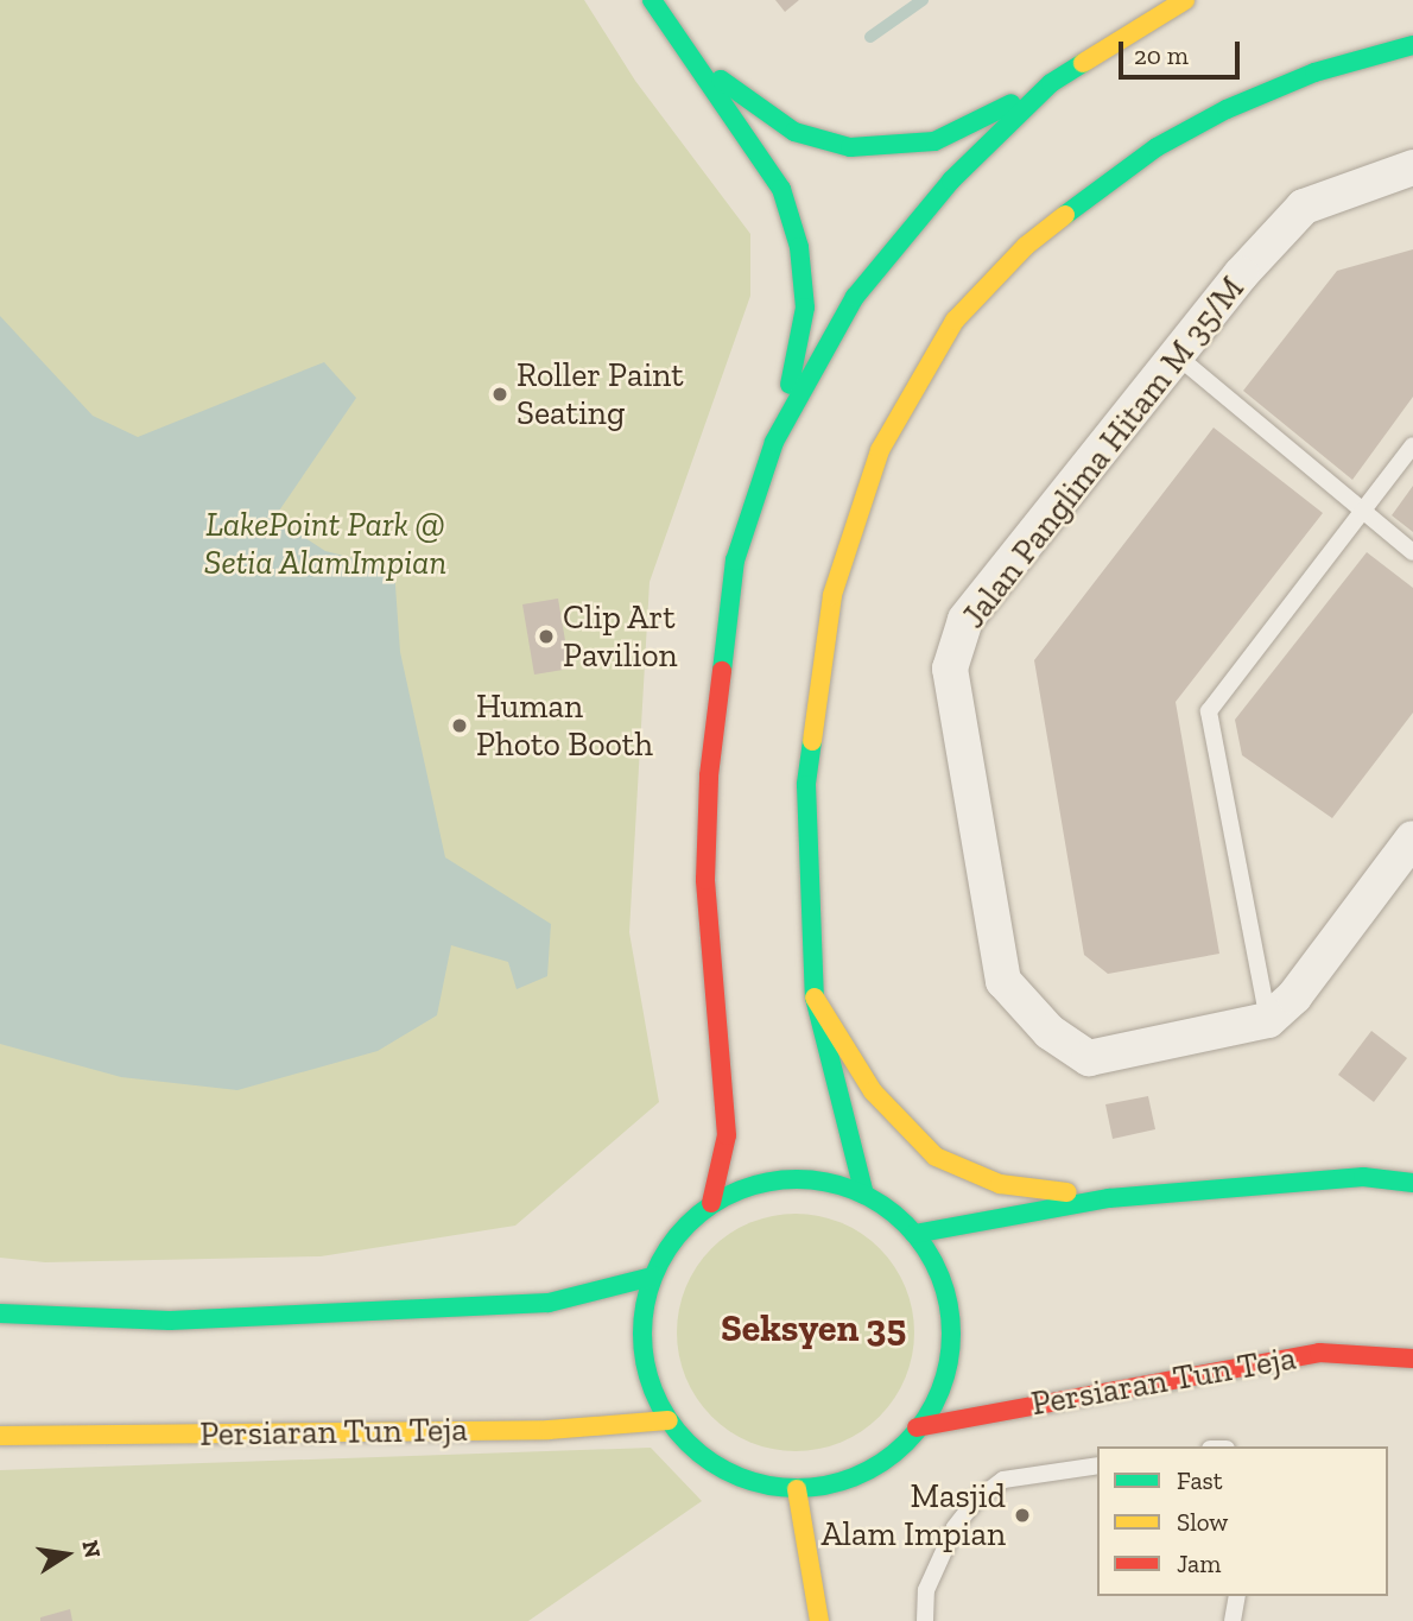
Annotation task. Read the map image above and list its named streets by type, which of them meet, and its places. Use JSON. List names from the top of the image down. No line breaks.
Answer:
{"streets":{"main road":["Persiaran Tun Teja"],"street":["Jalan Panglima Hitam M 35/M"]},"districts":["Seksyen 35"],"parks":["LakePoint Park @ Setia AlamImpian"],"places":["Roller Paint Seating","Clip Art Pavilion","Human Photo Booth","Masjid Alam Impian"],"legend":["Fast","Slow","Jam"],"scale_bar":"20 m","north":"right"}
